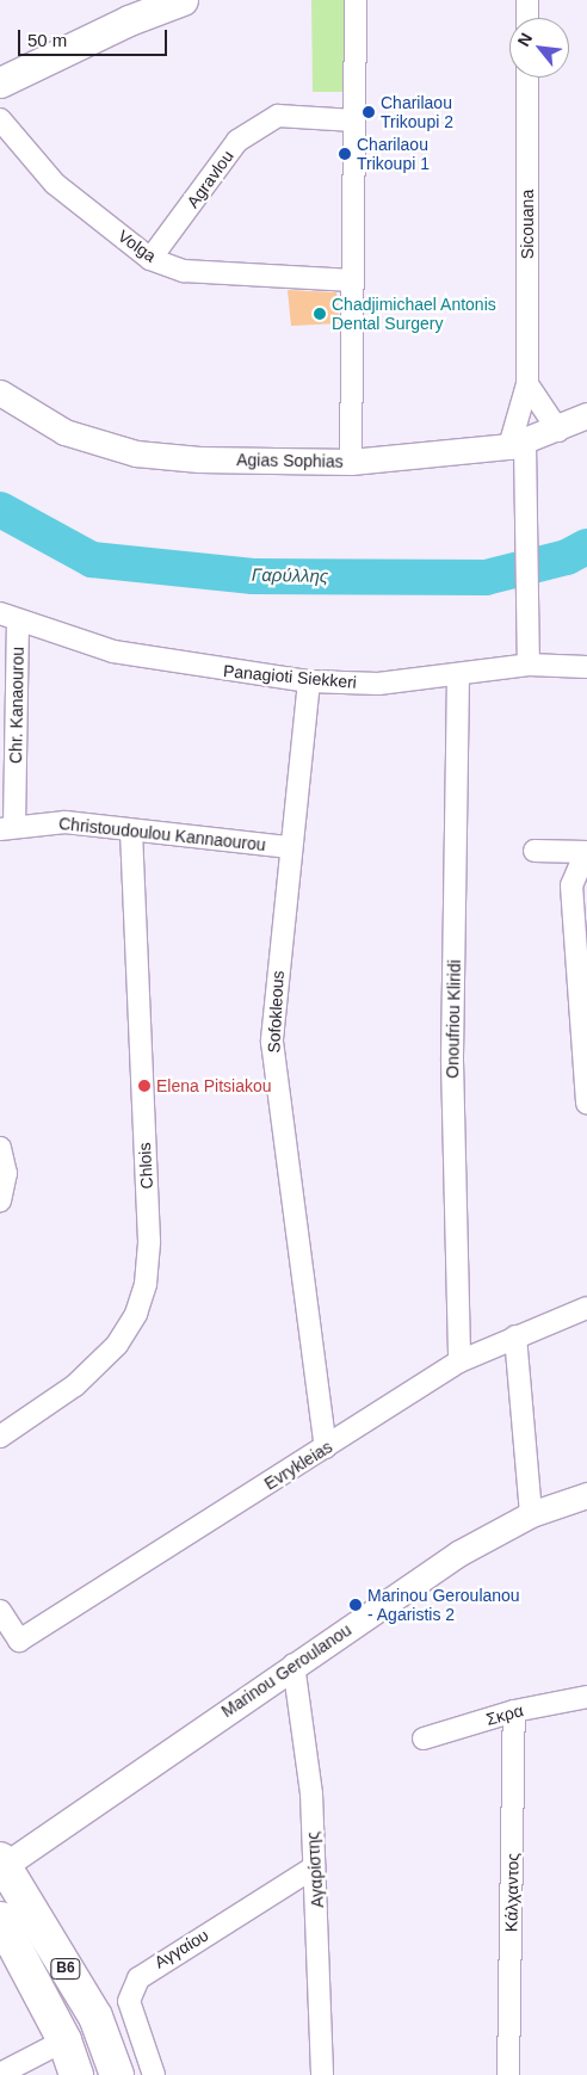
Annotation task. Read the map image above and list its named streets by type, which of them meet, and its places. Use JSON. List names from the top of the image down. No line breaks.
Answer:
{"streets":{"main road":["B6"],"street":["Agravlou","Sicouana","Volga","Agias Sophias","Panagioti Siekkeri","Chr. Kanaourou","Christoudoulou Kannaourou","Sofokleous","Onoufriou Kliridi","Chlois","Evrykleias","Marinou Geroulanou","Σκρα","Αγαρίστης","Κάλχαντος","Αγγαίου"]},"crossings":[["Agravlou","Volga"],["Sicouana","Agias Sophias"],["Sicouana","Panagioti Siekkeri"],["Panagioti Siekkeri","Chr. Kanaourou"],["Panagioti Siekkeri","Sofokleous"],["Panagioti Siekkeri","Onoufriou Kliridi"],["Chr. Kanaourou","Christoudoulou Kannaourou"],["Christoudoulou Kannaourou","Sofokleous"],["Christoudoulou Kannaourou","Chlois"],["Sofokleous","Evrykleias"],["Onoufriou Kliridi","Evrykleias"],["Marinou Geroulanou","Αγαρίστης"],["Marinou Geroulanou","B6"],["Σκρα","Κάλχαντος"],["Αγαρίστης","Αγγαίου"]],"water":["Γαρύλλης"],"places":["Charilaou Trikoupi 2","Charilaou Trikoupi 1","Chadjimichael Antonis Dental Surgery","Elena Pitsiakou","Marinou Geroulanou - Agaristis 2"],"scale_bar":"50 m","north":"top left"}
